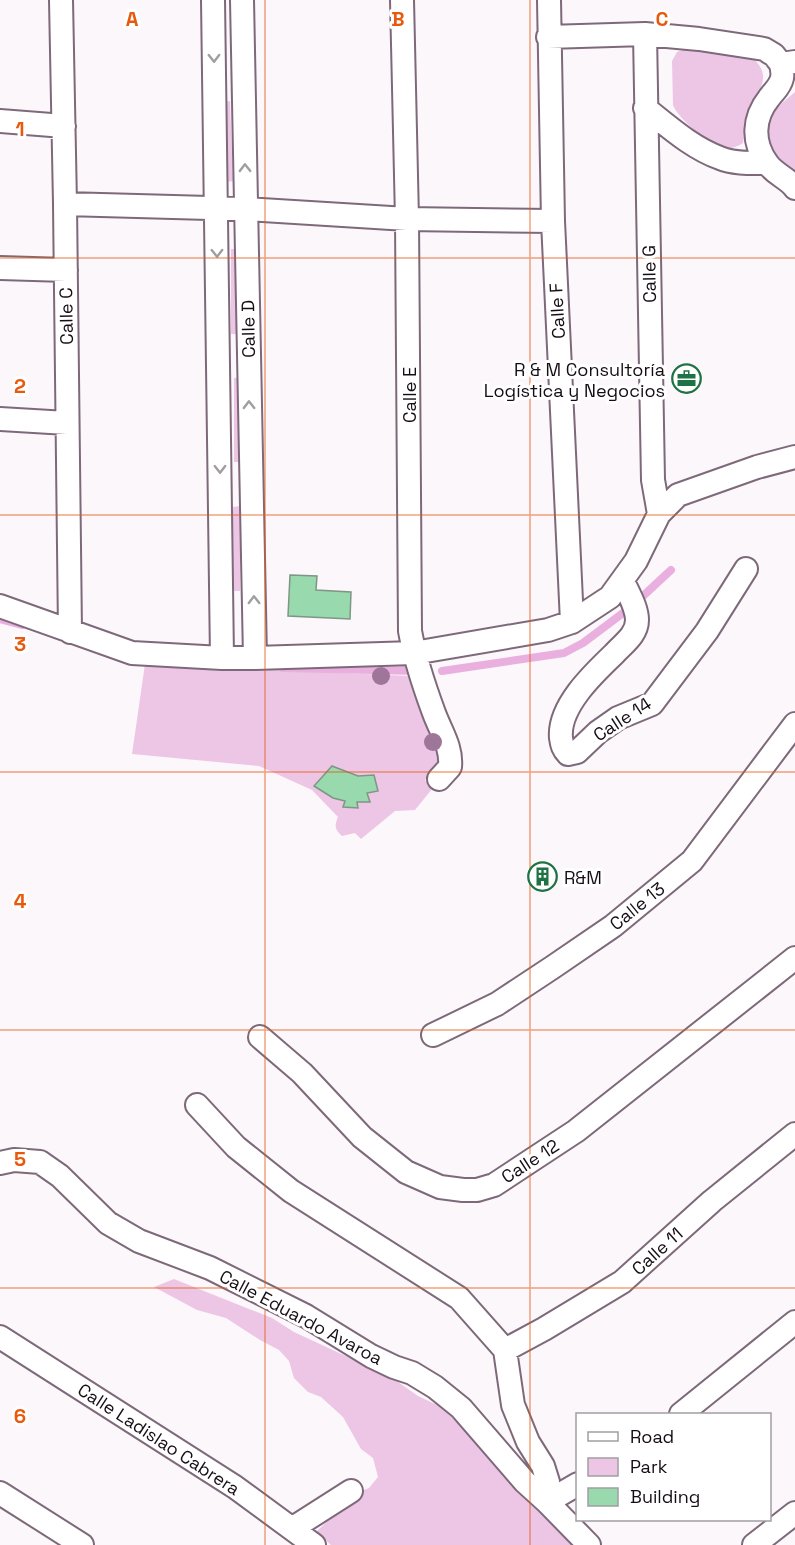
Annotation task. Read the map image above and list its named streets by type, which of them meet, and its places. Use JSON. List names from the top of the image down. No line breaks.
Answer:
{"streets":{"street":["Calle G","Calle F","Calle C","Calle D","Calle E","Calle 14","Calle 13","Calle 12","Calle 11","Calle Eduardo Avaroa","Calle Ladislao Cabrera"]},"places":{"office":["R & M Consultoría Logística y Negocios"],"building":["R&M"]},"legend":["Road","Park","Building"],"grid":{"columns":["A","B","C"],"rows":["1","2","3","4","5","6"]}}
